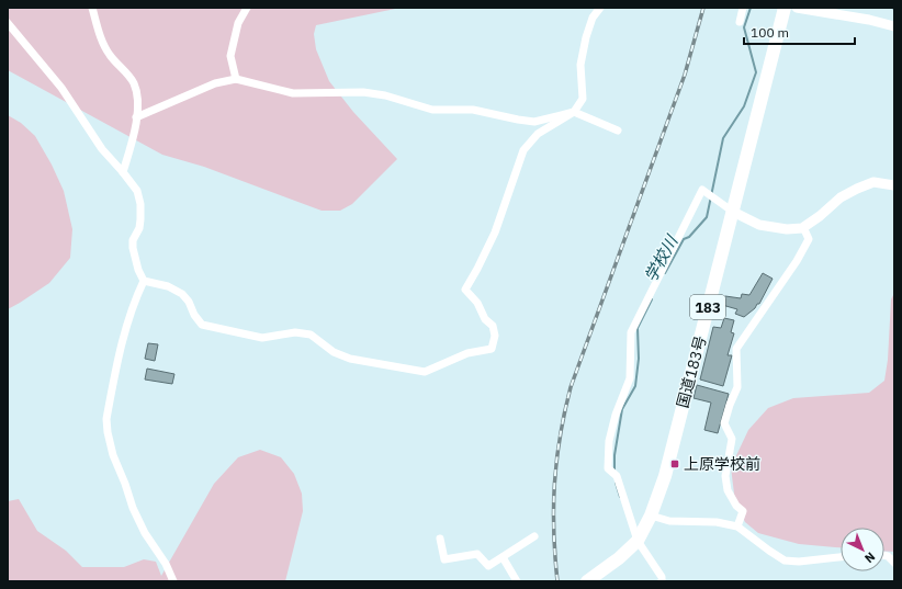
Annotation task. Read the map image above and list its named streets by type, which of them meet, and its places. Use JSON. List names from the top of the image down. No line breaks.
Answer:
{"streets":{"highway":["183","国道183号"]},"water":["学校川"],"places":{"transit":["上原学校前"]},"scale_bar":"100 m","north":"bottom right"}
